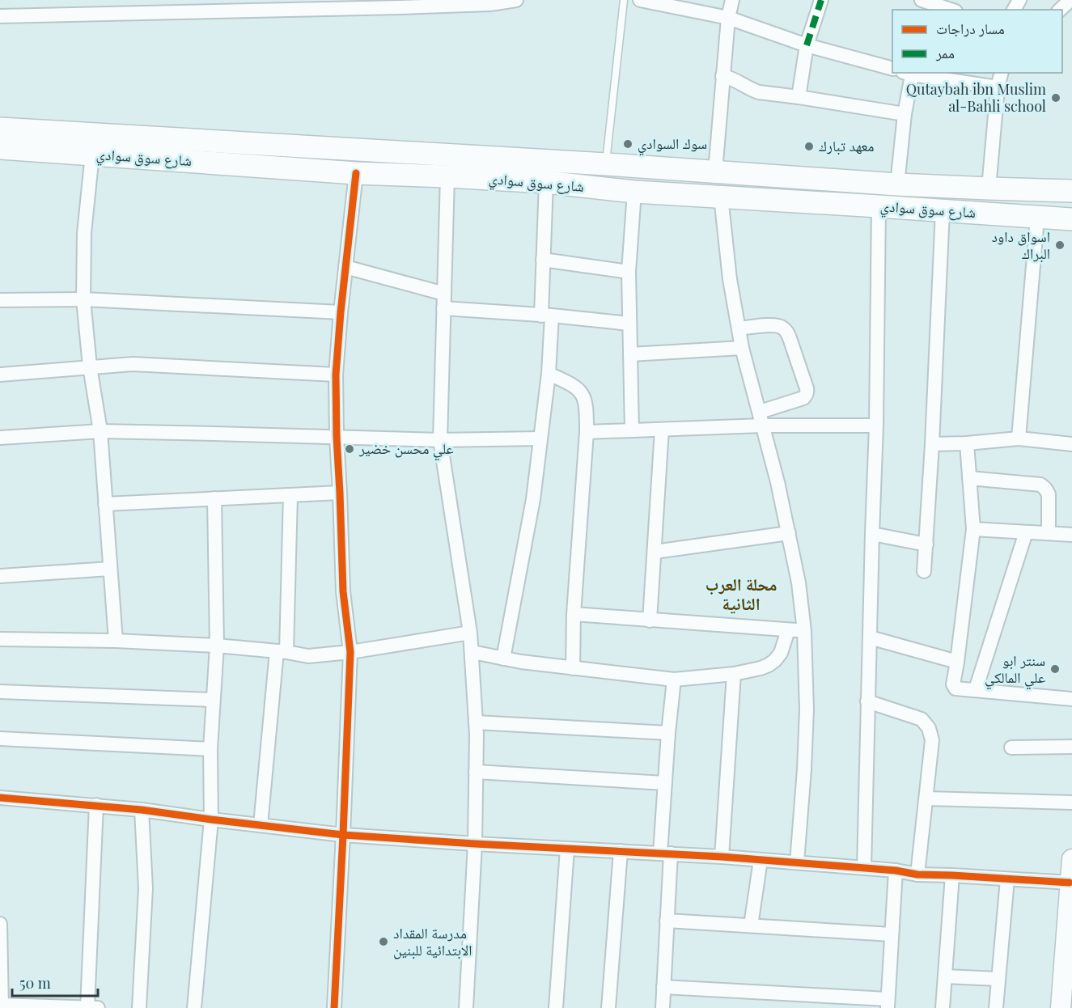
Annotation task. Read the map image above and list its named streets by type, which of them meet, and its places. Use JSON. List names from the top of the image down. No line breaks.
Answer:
{"streets":{"main road":["شارع سوق سوادي"]},"districts":["محلة العرب الثانية"],"places":["Qutaybah ibn Muslim al-Bahli school","سوك السوادي","معهد تبارك","اسواق داود البراك","علي محسن خضير","سنتر ابو علي المالكي","مدرسة المقداد الابتدائية للبنين"],"legend":["مسار دراجات","ممر"],"scale_bar":"50 m"}
